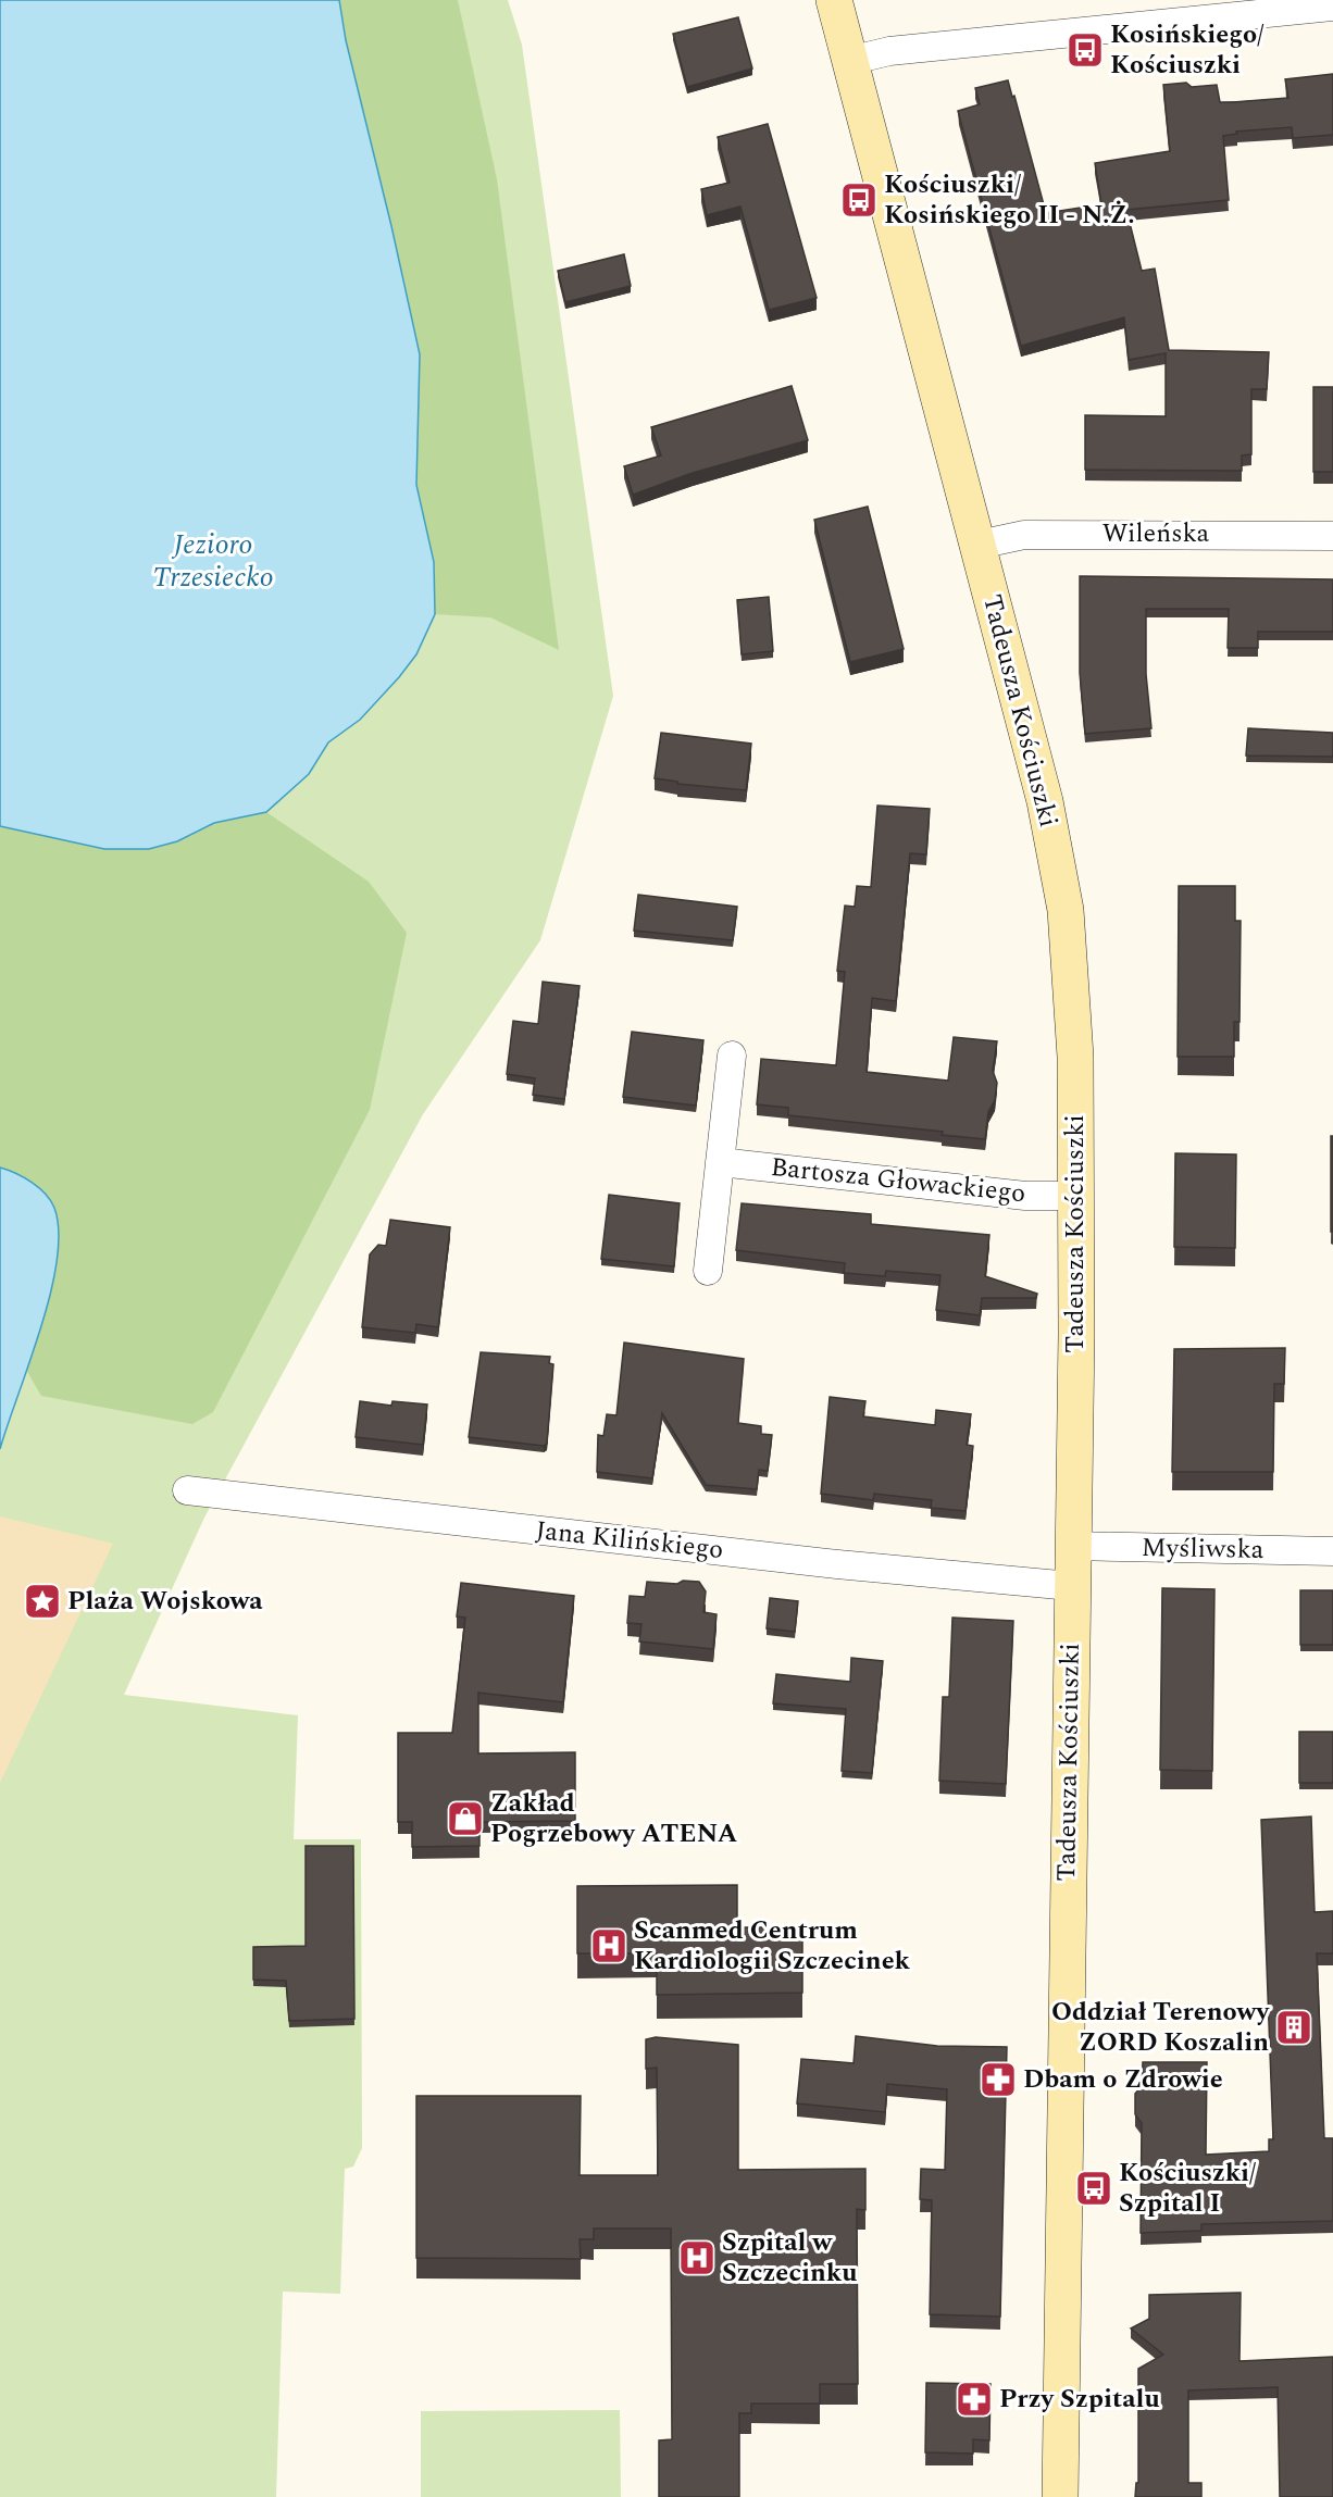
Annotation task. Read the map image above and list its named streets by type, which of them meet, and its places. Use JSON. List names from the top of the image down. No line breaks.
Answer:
{"streets":{"street":["Wileńska","Tadeusza Kościuszki","Bartosza Głowackiego","Jana Kilińskiego","Myśliwska"]},"crossings":[["Wileńska","Tadeusza Kościuszki"],["Tadeusza Kościuszki","Bartosza Głowackiego"],["Tadeusza Kościuszki","Jana Kilińskiego"],["Tadeusza Kościuszki","Myśliwska"]],"water":["Jezioro Trzesiecko"],"places":{"bus stop":["Kosińskiego/ Kościuszki","Kościuszki/ Kosińskiego II - N.Ż.","Kościuszki/ Szpital I"],"place":["Plaża Wojskowa"],"shop":["Zakład Pogrzebowy ATENA"],"hospital":["Scanmed Centrum Kardiologii Szczecinek","Szpital w Szczecinku"],"building":["Oddział Terenowy ZORD Koszalin"],"pharmacy":["Dbam o Zdrowie","Przy Szpitalu"]}}
